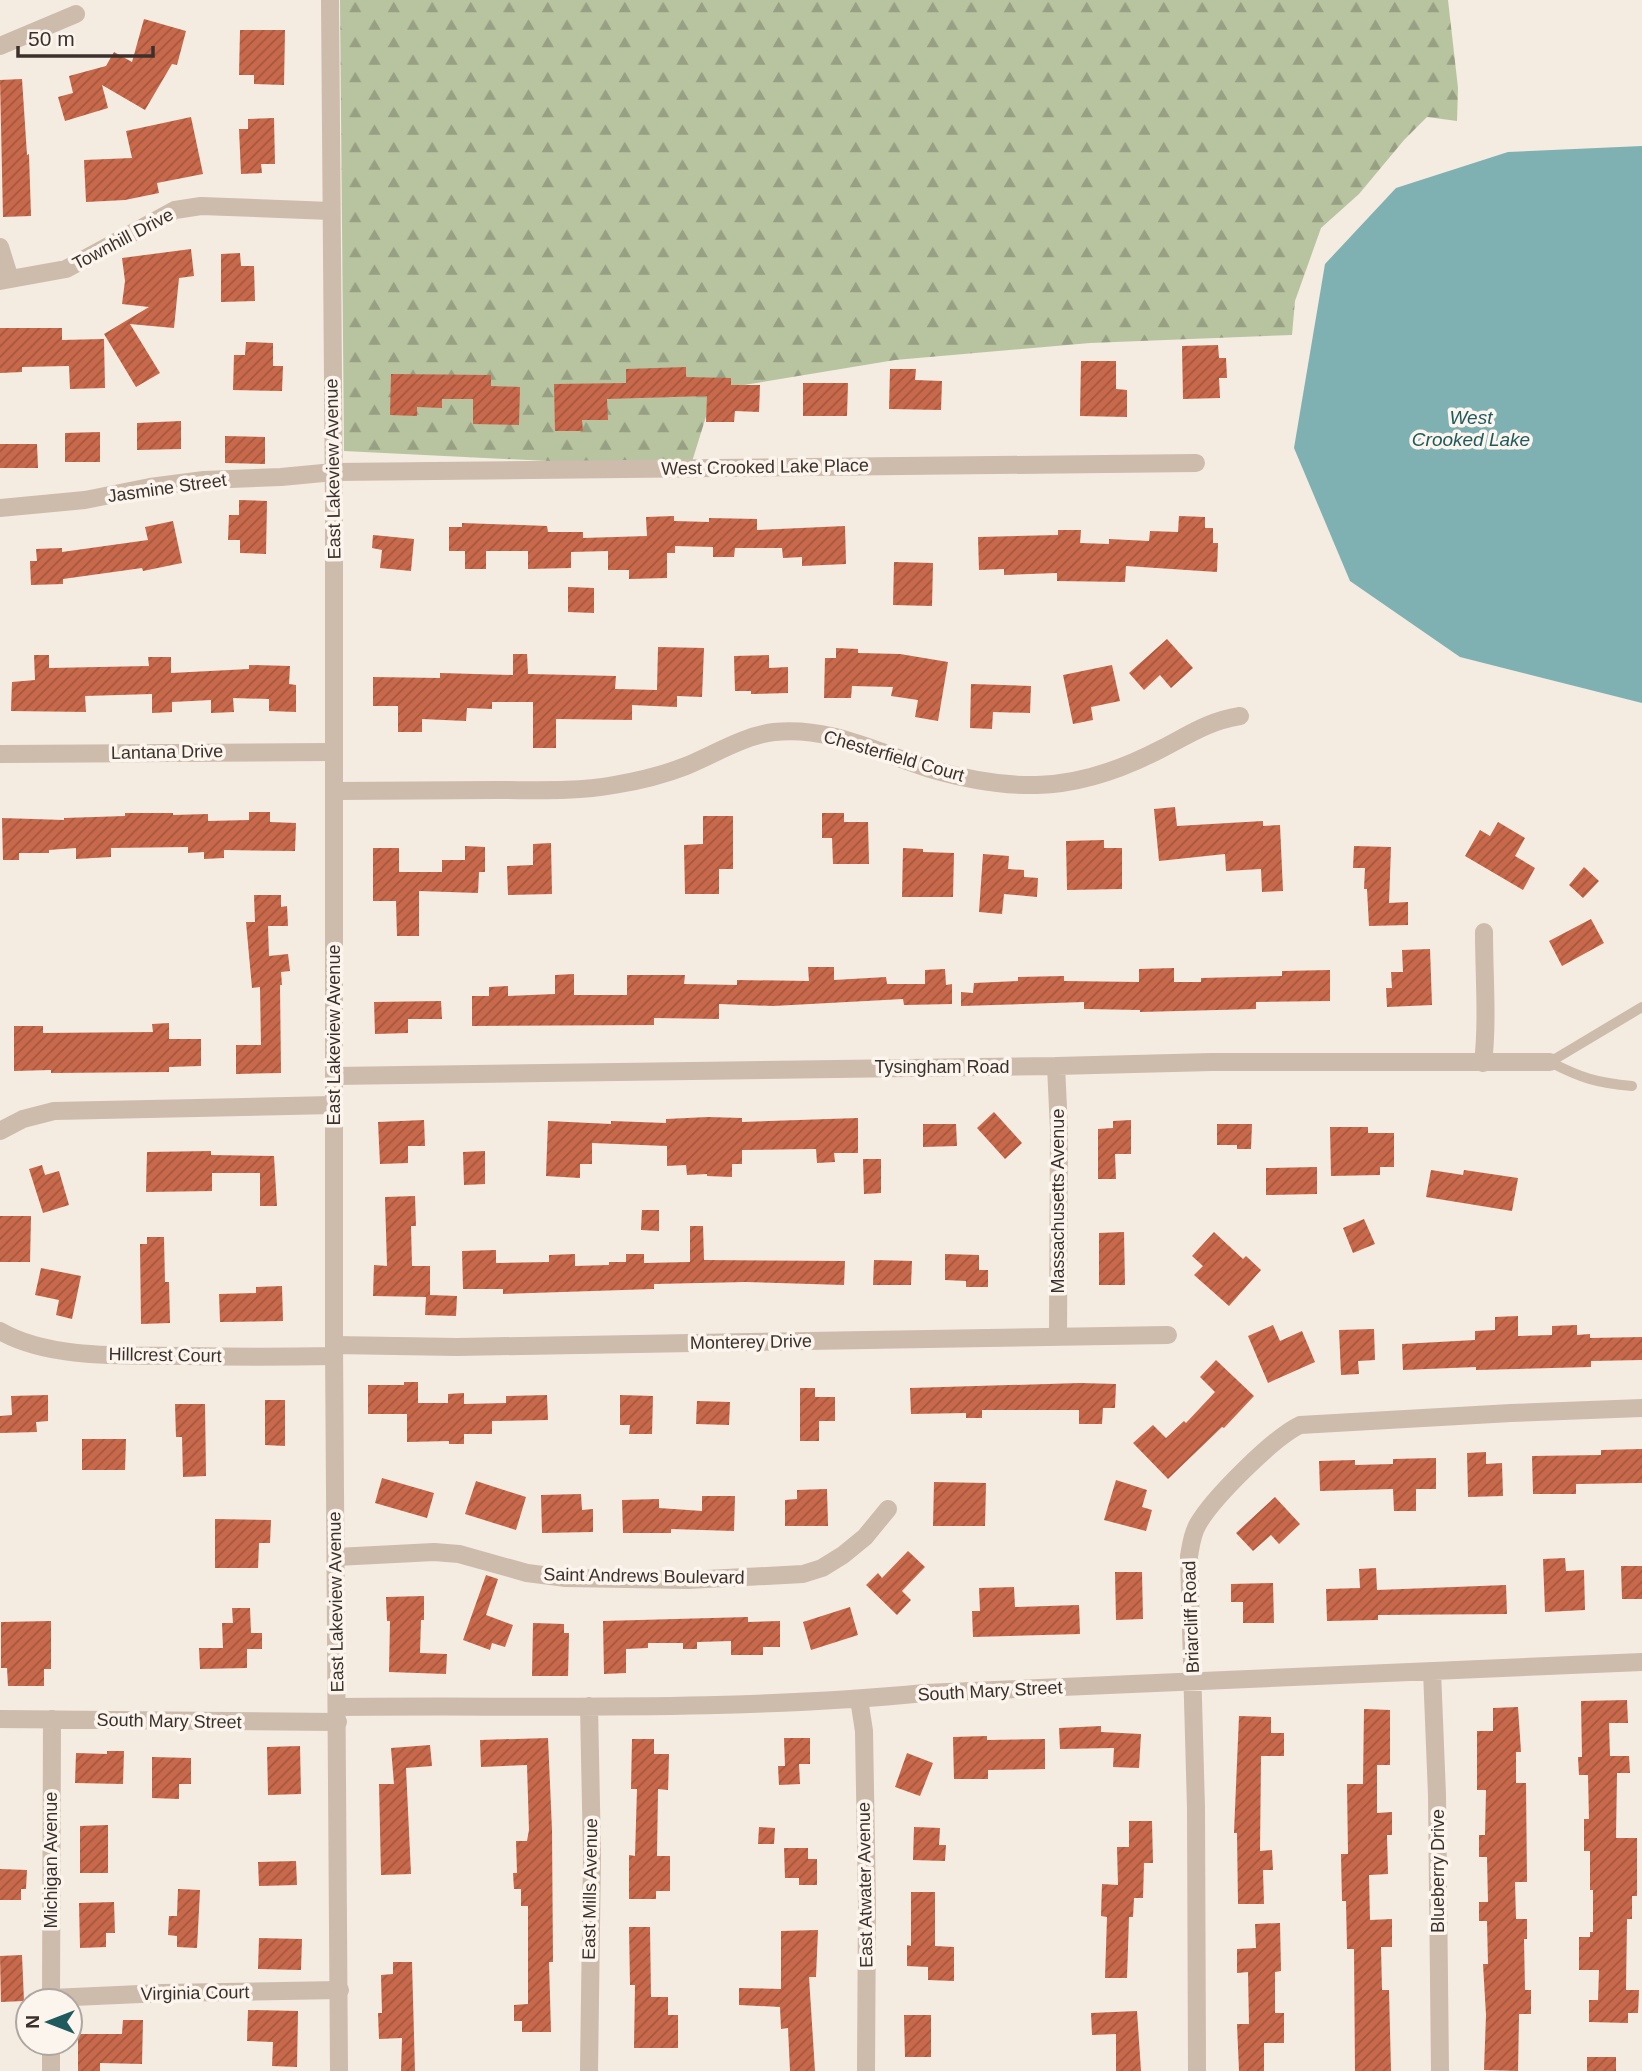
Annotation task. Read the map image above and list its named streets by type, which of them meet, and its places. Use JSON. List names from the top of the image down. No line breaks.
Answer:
{"streets":{"street":["Townhill Drive","West Crooked Lake Place","East Lakeview Avenue","Jasmine Street","Lantana Drive","Chesterfield Court","Tysingham Road","Massachusetts Avenue","Monterey Drive","Hillcrest Court","Saint Andrews Boulevard","Briarcliff Road","South Mary Street","Michigan Avenue","Blueberry Drive","East Atwater Avenue","East Mills Avenue","Virginia Court"]},"crossings":[["Townhill Drive","East Lakeview Avenue"],["West Crooked Lake Place","East Lakeview Avenue"],["West Crooked Lake Place","Jasmine Street"],["East Lakeview Avenue","Jasmine Street"],["East Lakeview Avenue","Lantana Drive"],["East Lakeview Avenue","Chesterfield Court"],["East Lakeview Avenue","Tysingham Road"],["East Lakeview Avenue","Monterey Drive"],["East Lakeview Avenue","Hillcrest Court"],["East Lakeview Avenue","Saint Andrews Boulevard"],["East Lakeview Avenue","South Mary Street"],["East Lakeview Avenue","Virginia Court"],["Tysingham Road","Massachusetts Avenue"],["Massachusetts Avenue","Monterey Drive"],["Monterey Drive","Hillcrest Court"],["Briarcliff Road","South Mary Street"],["South Mary Street","Michigan Avenue"],["South Mary Street","Blueberry Drive"],["South Mary Street","East Atwater Avenue"],["South Mary Street","East Mills Avenue"]],"water":["West Crooked Lake"],"scale_bar":"50 m","north":"left"}
